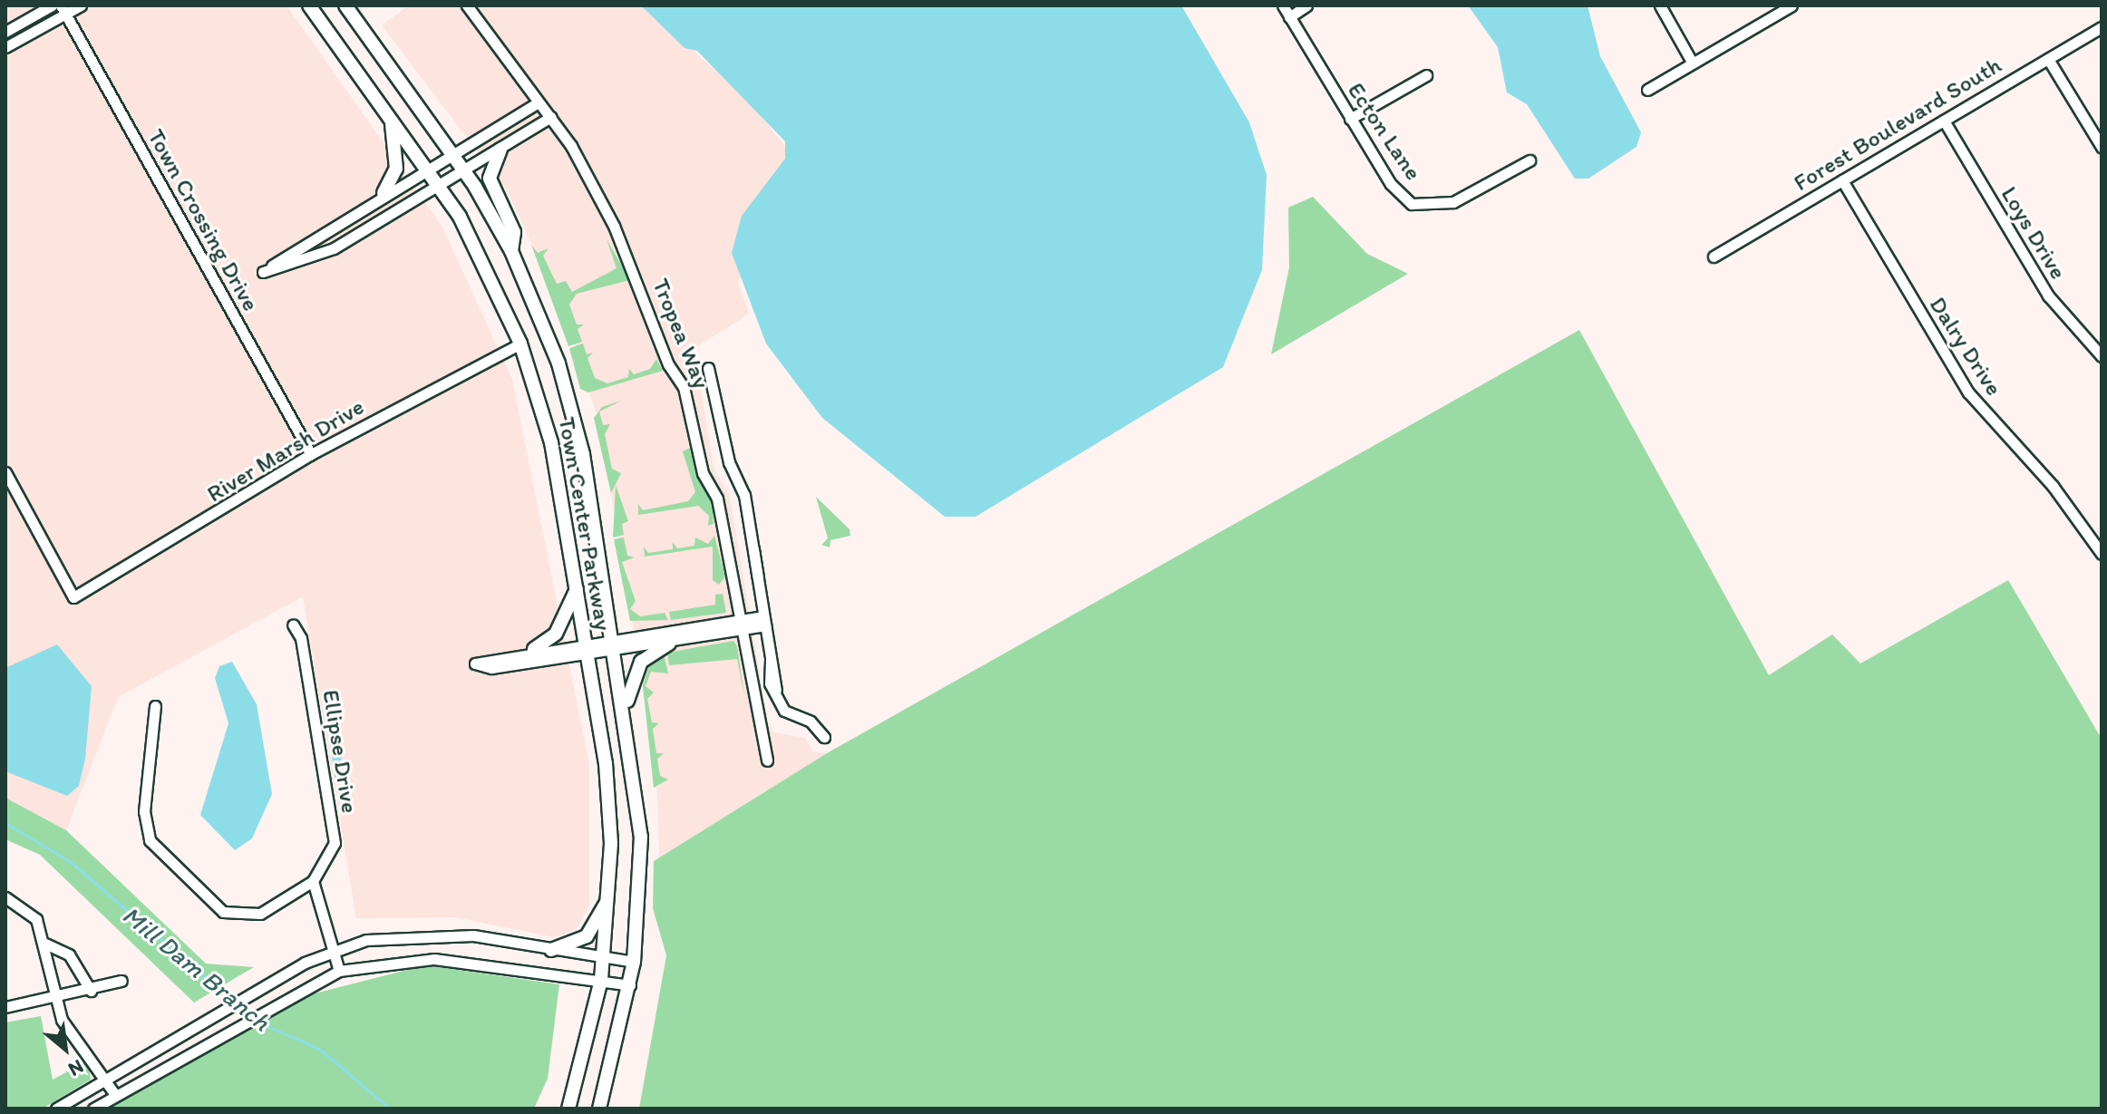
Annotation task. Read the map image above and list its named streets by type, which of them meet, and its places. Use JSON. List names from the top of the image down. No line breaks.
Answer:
{"streets":{"main road":["Town Center Parkway"],"street":["Forest Boulevard South","Ecton Lane","Town Crossing Drive","Loys Drive","Tropea Way","Dalry Drive","River Marsh Drive","Ellipse Drive"]},"crossings":[["Forest Boulevard South","Loys Drive"],["Forest Boulevard South","Dalry Drive"],["Town Crossing Drive","River Marsh Drive"],["River Marsh Drive","Town Center Parkway"]],"water":["Mill Dam Branch"],"north":"bottom right"}
